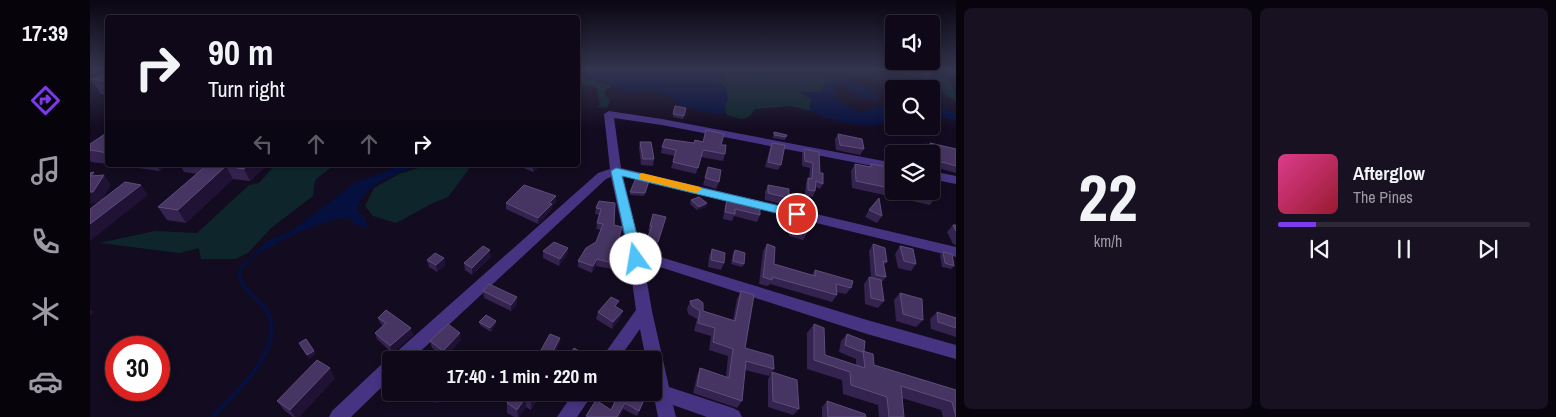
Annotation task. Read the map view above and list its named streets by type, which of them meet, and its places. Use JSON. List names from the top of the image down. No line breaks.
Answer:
{"page":{"tabs":"17:39","tile":["22","km/h"],"turn":["90 m","Turn right"],"song":["Afterglow","The Pines"],"limit":"30","trip":"17:40 · 1 min · 220 m"}}
